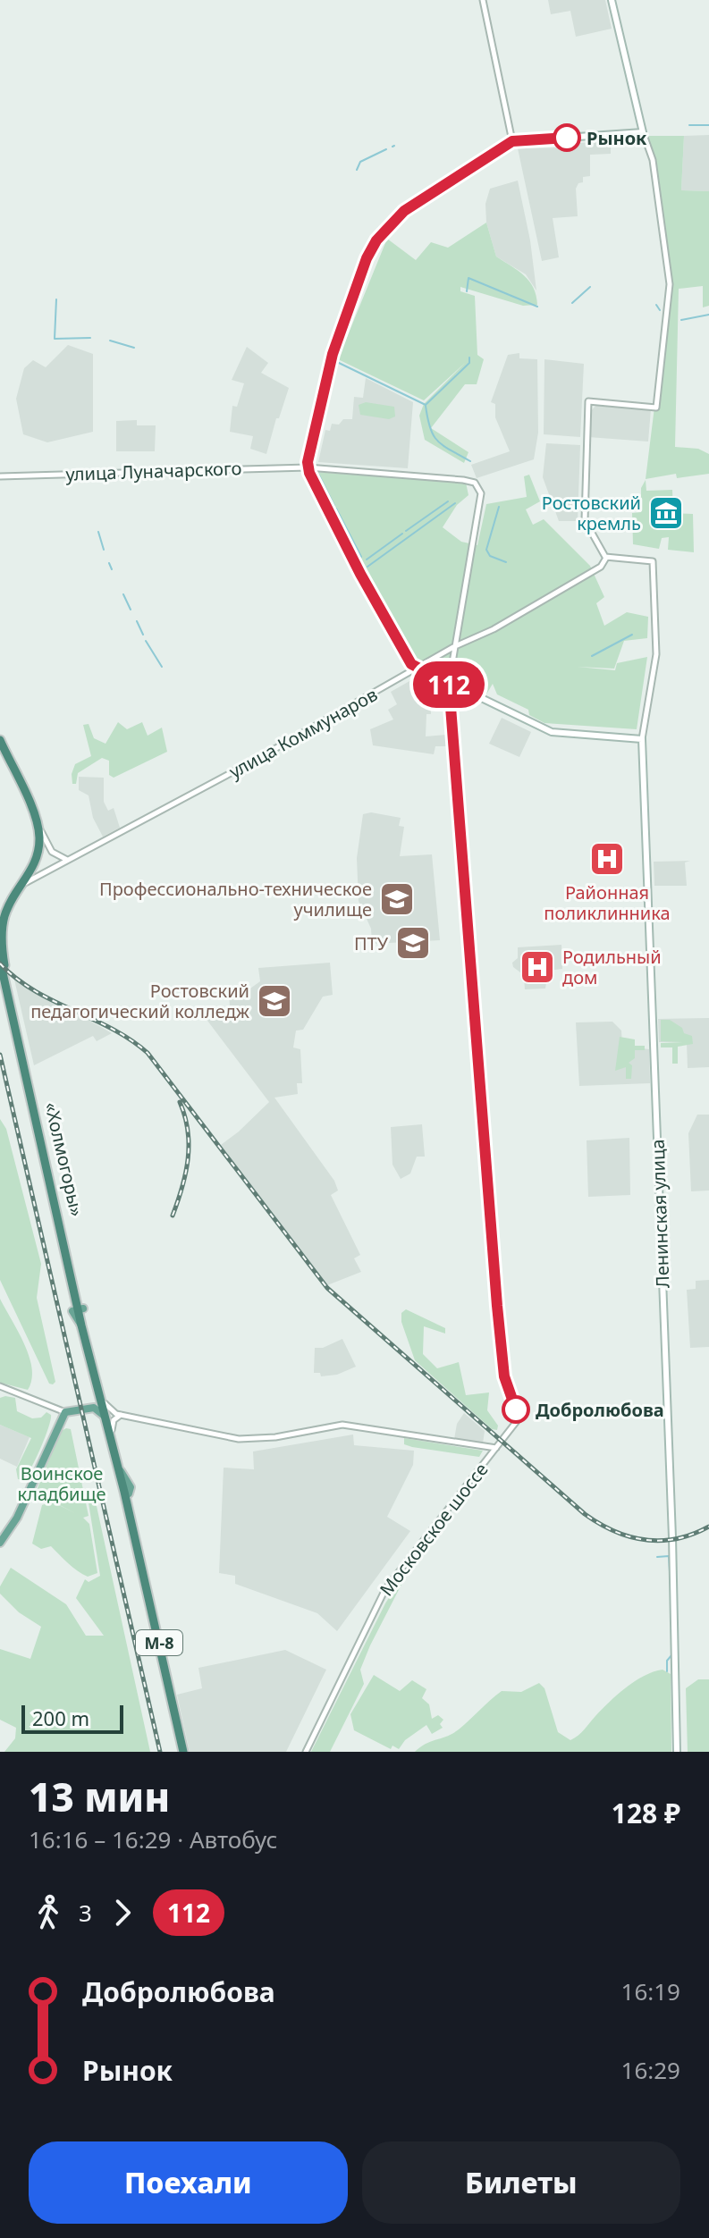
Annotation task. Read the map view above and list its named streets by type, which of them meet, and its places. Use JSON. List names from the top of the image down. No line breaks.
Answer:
{"streets":{"highway":["«Холмогоры»","М-8"],"main road":["Ленинская улица"],"street":["улица Луначарского","улица Коммунаров","Московское шоссе"]},"crossings":[["улица Луначарского","улица Коммунаров"],["улица Коммунаров","«Холмогоры»"],["«Холмогоры»","М-8"]],"parks":["Воинское кладбище"],"places":{"other":["Рынок","Добролюбова"],"museum":["Ростовский кремль"],"hospital":["Районная поликлинника","Родильный дом"],"school or university":["Профессионально-техническое училище","ПТУ","Ростовский педагогический колледж"]},"lines":["bus line 112"],"scale_bar":"200 m","page":{"on_map":"112","scale":"200 m","heading":["13 мин","16:16 – 16:29 · Автобус","128 ₽"],"legs":["3","112"],"list":[{"name":"Добролюбова","value":"16:19"},{"name":"Рынок","value":"16:29"}],"buttons":["Поехали","Билеты"]}}
